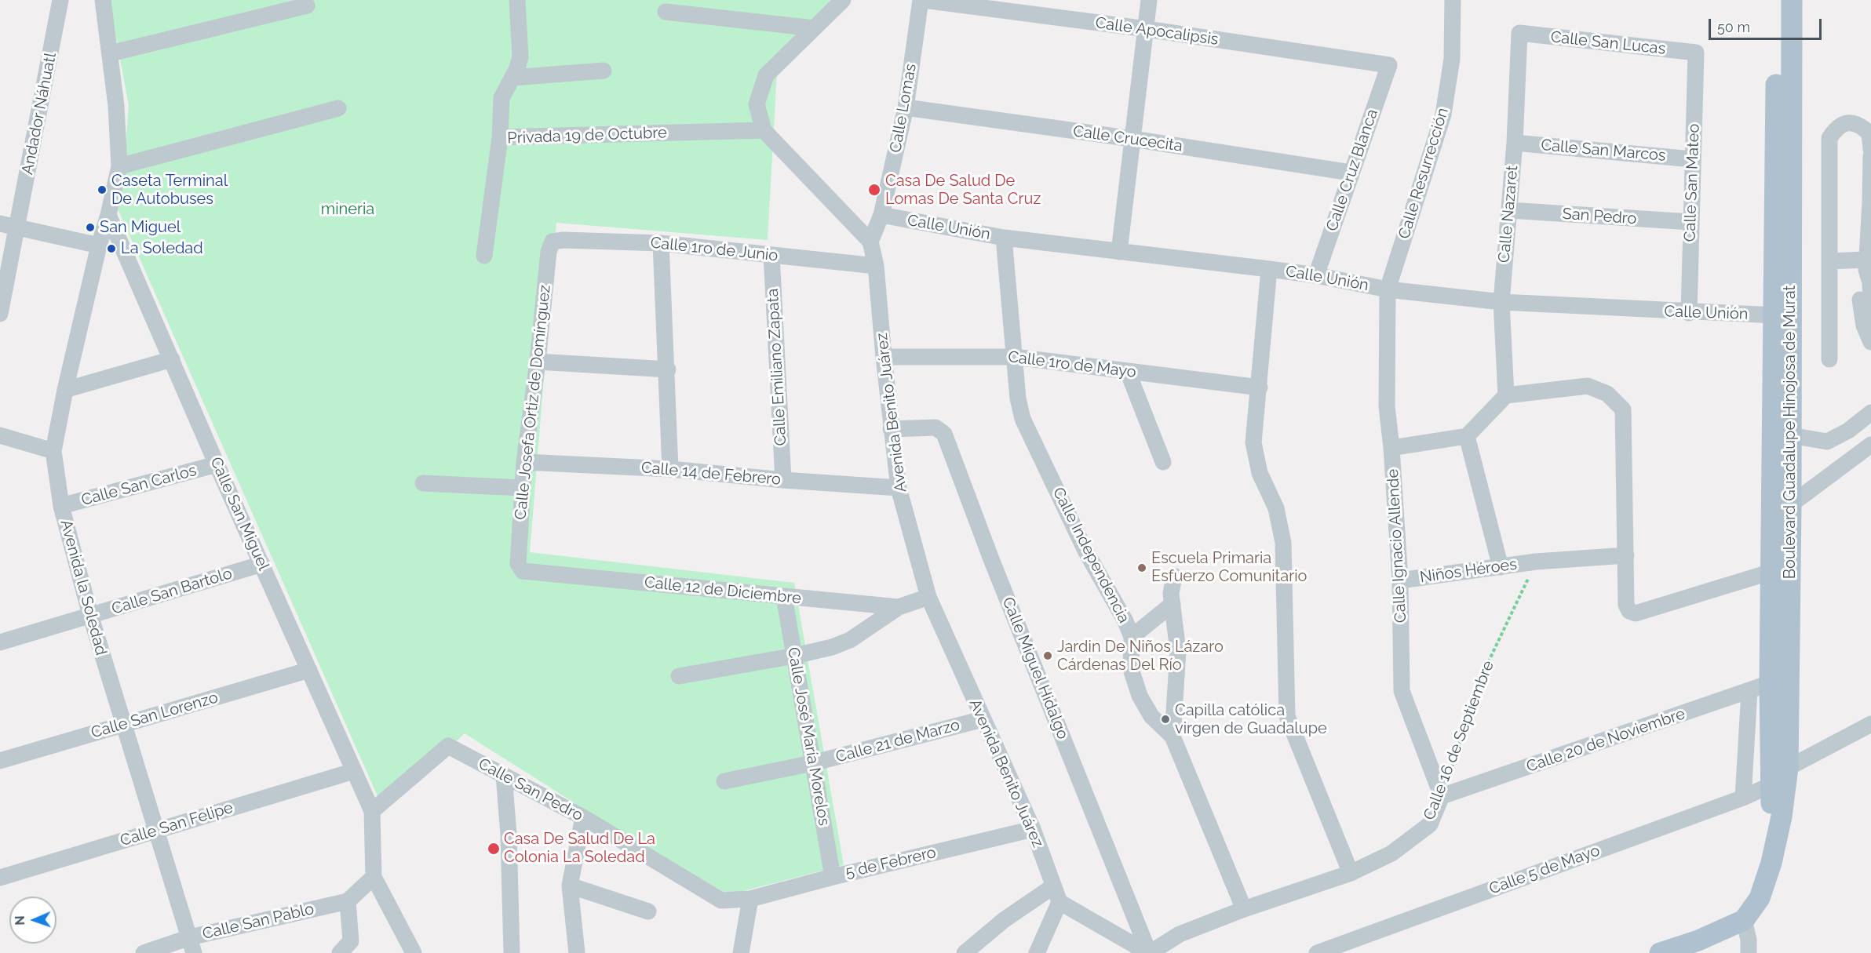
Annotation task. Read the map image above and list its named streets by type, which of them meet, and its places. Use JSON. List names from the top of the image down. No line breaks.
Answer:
{"streets":{"main road":["Boulevard Guadalupe Hinojosa de Murat"],"street":["Calle Apocalipsis","Calle San Lucas","Calle Lomas","Andador Náhuatl","Privada 19 de Octubre","Calle Crucecita","Calle San Marcos","Calle Cruz Blanca","Calle Resurrección","Calle San Mateo","Calle Nazaret","San Pedro","Calle Unión","Calle 1ro de Junio","Calle 1ro de Mayo","Calle Emiliano Zapata","Calle Josefa Ortiz de Domínguez","Avenida Benito Juárez","Calle 14 de Febrero","Calle San Carlos","Calle San Miguel","Calle Ignacio Allende","Calle Independencia","Niños Héroes","Avenida la Soledad","Calle 12 de Diciembre","Calle San Bartolo","Calle Miguel Hidalgo","Calle San Lorenzo","Calle José María Morelos","Calle 16 de Septiembre","Calle 20 de Noviembre","Calle 21 de Marzo","Calle San Pedro","Calle San Felipe","5 de Febrero","Calle 5 de Mayo","Calle San Pablo"]},"crossings":[["Calle Apocalipsis","Calle Lomas"],["Calle Apocalipsis","Calle Cruz Blanca"],["Calle San Lucas","Calle San Mateo"],["Calle San Lucas","Calle Nazaret"],["Calle Lomas","Calle Crucecita"],["Calle Lomas","Calle Unión"],["Calle Lomas","Avenida Benito Juárez"],["Calle Crucecita","Calle Cruz Blanca"],["Calle San Marcos","Calle San Mateo"],["Calle San Marcos","Calle Nazaret"],["Calle Cruz Blanca","Calle Unión"],["Calle Resurrección","Calle Unión"],["Calle Resurrección","Calle Ignacio Allende"],["Calle San Mateo","San Pedro"],["Calle San Mateo","Calle Unión"],["Calle Nazaret","San Pedro"],["Calle Nazaret","Calle Unión"],["Calle Unión","Boulevard Guadalupe Hinojosa de Murat"],["Calle Unión","Calle Ignacio Allende"],["Calle Unión","Calle Independencia"],["Calle 1ro de Junio","Calle Emiliano Zapata"],["Calle 1ro de Junio","Calle Josefa Ortiz de Domínguez"],["Calle 1ro de Junio","Avenida Benito Juárez"],["Calle 1ro de Mayo","Avenida Benito Juárez"],["Calle 1ro de Mayo","Calle Independencia"],["Calle Emiliano Zapata","Calle 14 de Febrero"],["Calle Josefa Ortiz de Domínguez","Calle 14 de Febrero"],["Calle Josefa Ortiz de Domínguez","Calle 12 de Diciembre"],["Avenida Benito Juárez","Calle 14 de Febrero"],["Avenida Benito Juárez","Calle 12 de Diciembre"],["Avenida Benito Juárez","Calle Miguel Hidalgo"],["Avenida Benito Juárez","Calle 21 de Marzo"],["Avenida Benito Juárez","5 de Febrero"],["Boulevard Guadalupe Hinojosa de Murat","Calle 20 de Noviembre"],["Boulevard Guadalupe Hinojosa de Murat","Calle 5 de Mayo"],["Calle San Carlos","Calle San Miguel"],["Calle San Carlos","Avenida la Soledad"],["Calle San Miguel","Avenida la Soledad"],["Calle San Miguel","Calle San Bartolo"],["Calle San Miguel","Calle San Lorenzo"],["Calle San Miguel","Calle San Pedro"],["Calle San Miguel","Calle San Felipe"],["Calle Ignacio Allende","Niños Héroes"],["Calle Ignacio Allende","Calle 16 de Septiembre"],["Calle Ignacio Allende","Calle 20 de Noviembre"],["Calle Independencia","Calle 16 de Septiembre"],["Niños Héroes","Calle 16 de Septiembre"],["Avenida la Soledad","Calle San Bartolo"],["Avenida la Soledad","Calle San Lorenzo"],["Avenida la Soledad","Calle San Felipe"],["Avenida la Soledad","Calle San Pablo"],["Calle 12 de Diciembre","Calle José María Morelos"],["Calle Miguel Hidalgo","Calle 16 de Septiembre"],["Calle José María Morelos","Calle 21 de Marzo"],["Calle José María Morelos","5 de Febrero"],["Calle 16 de Septiembre","Calle 20 de Noviembre"],["Calle San Pedro","5 de Febrero"]],"parks":["mineria"],"places":["Caseta Terminal De Autobuses","Casa De Salud De Lomas De Santa Cruz","San Miguel","La Soledad","Escuela Primaria Esfuerzo Comunitario","Jardin De Niños Lázaro Cárdenas Del Río","Capilla católica virgen de Guadalupe","Casa De Salud De La Colonia La Soledad"],"scale_bar":"50 m","north":"left"}
